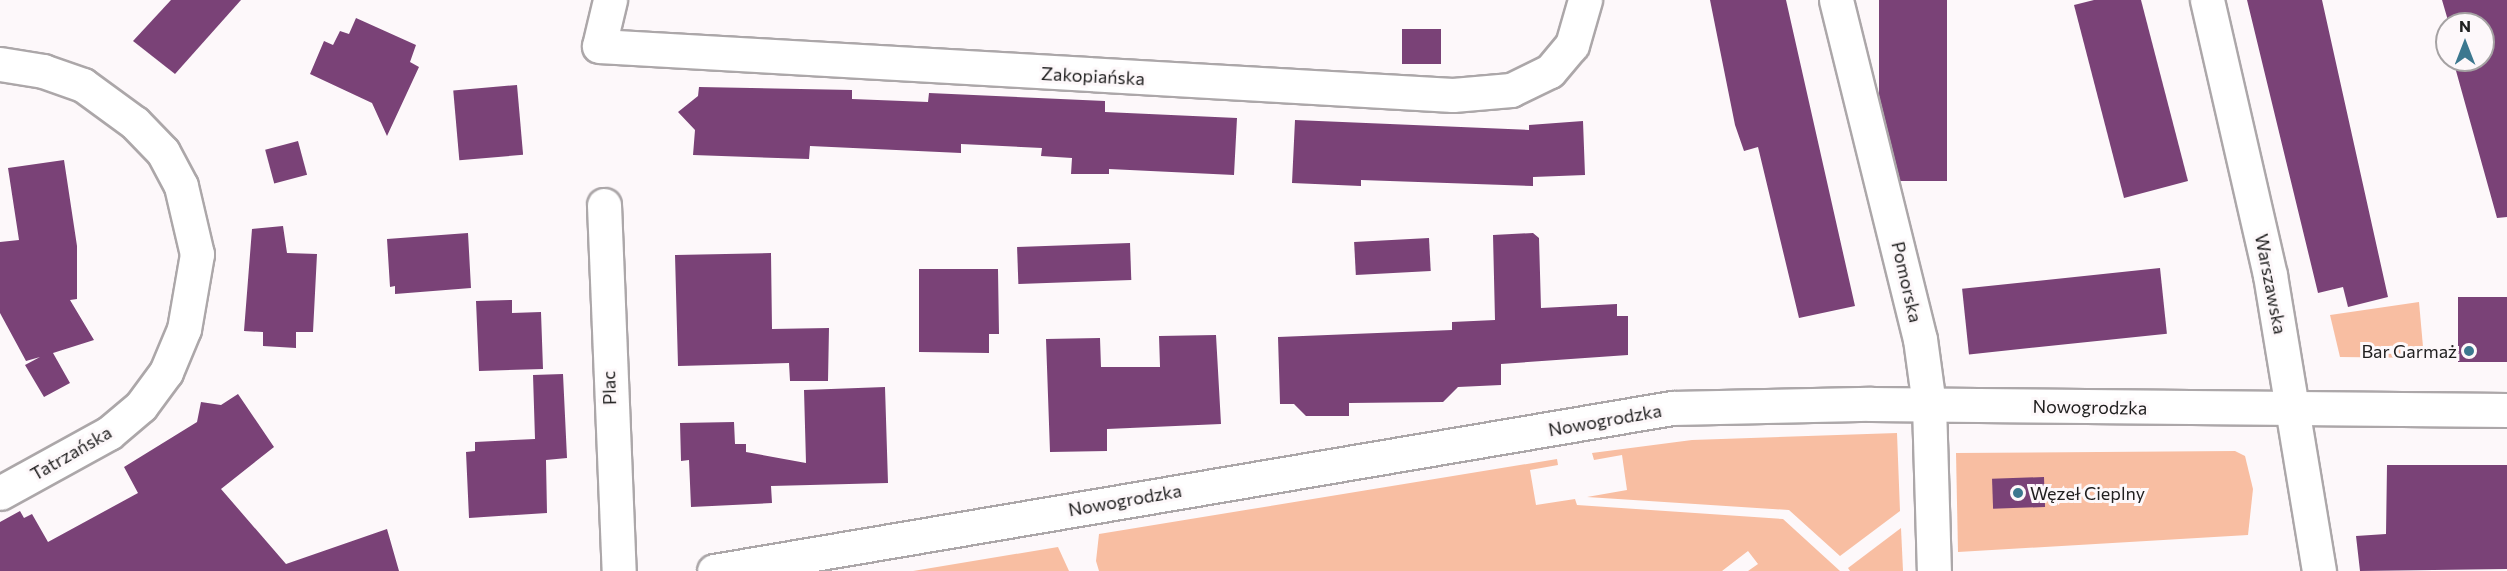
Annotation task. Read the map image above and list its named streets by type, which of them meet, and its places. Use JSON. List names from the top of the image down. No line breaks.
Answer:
{"streets":{"street":["Zakopiańska","Pomorska","Warszawska","Plac","Nowogrodzka","Tatrzańska"]},"crossings":[["Pomorska","Nowogrodzka"],["Warszawska","Nowogrodzka"]],"places":["Bar Garmaż","Węzeł Cieplny"],"north":"top"}
